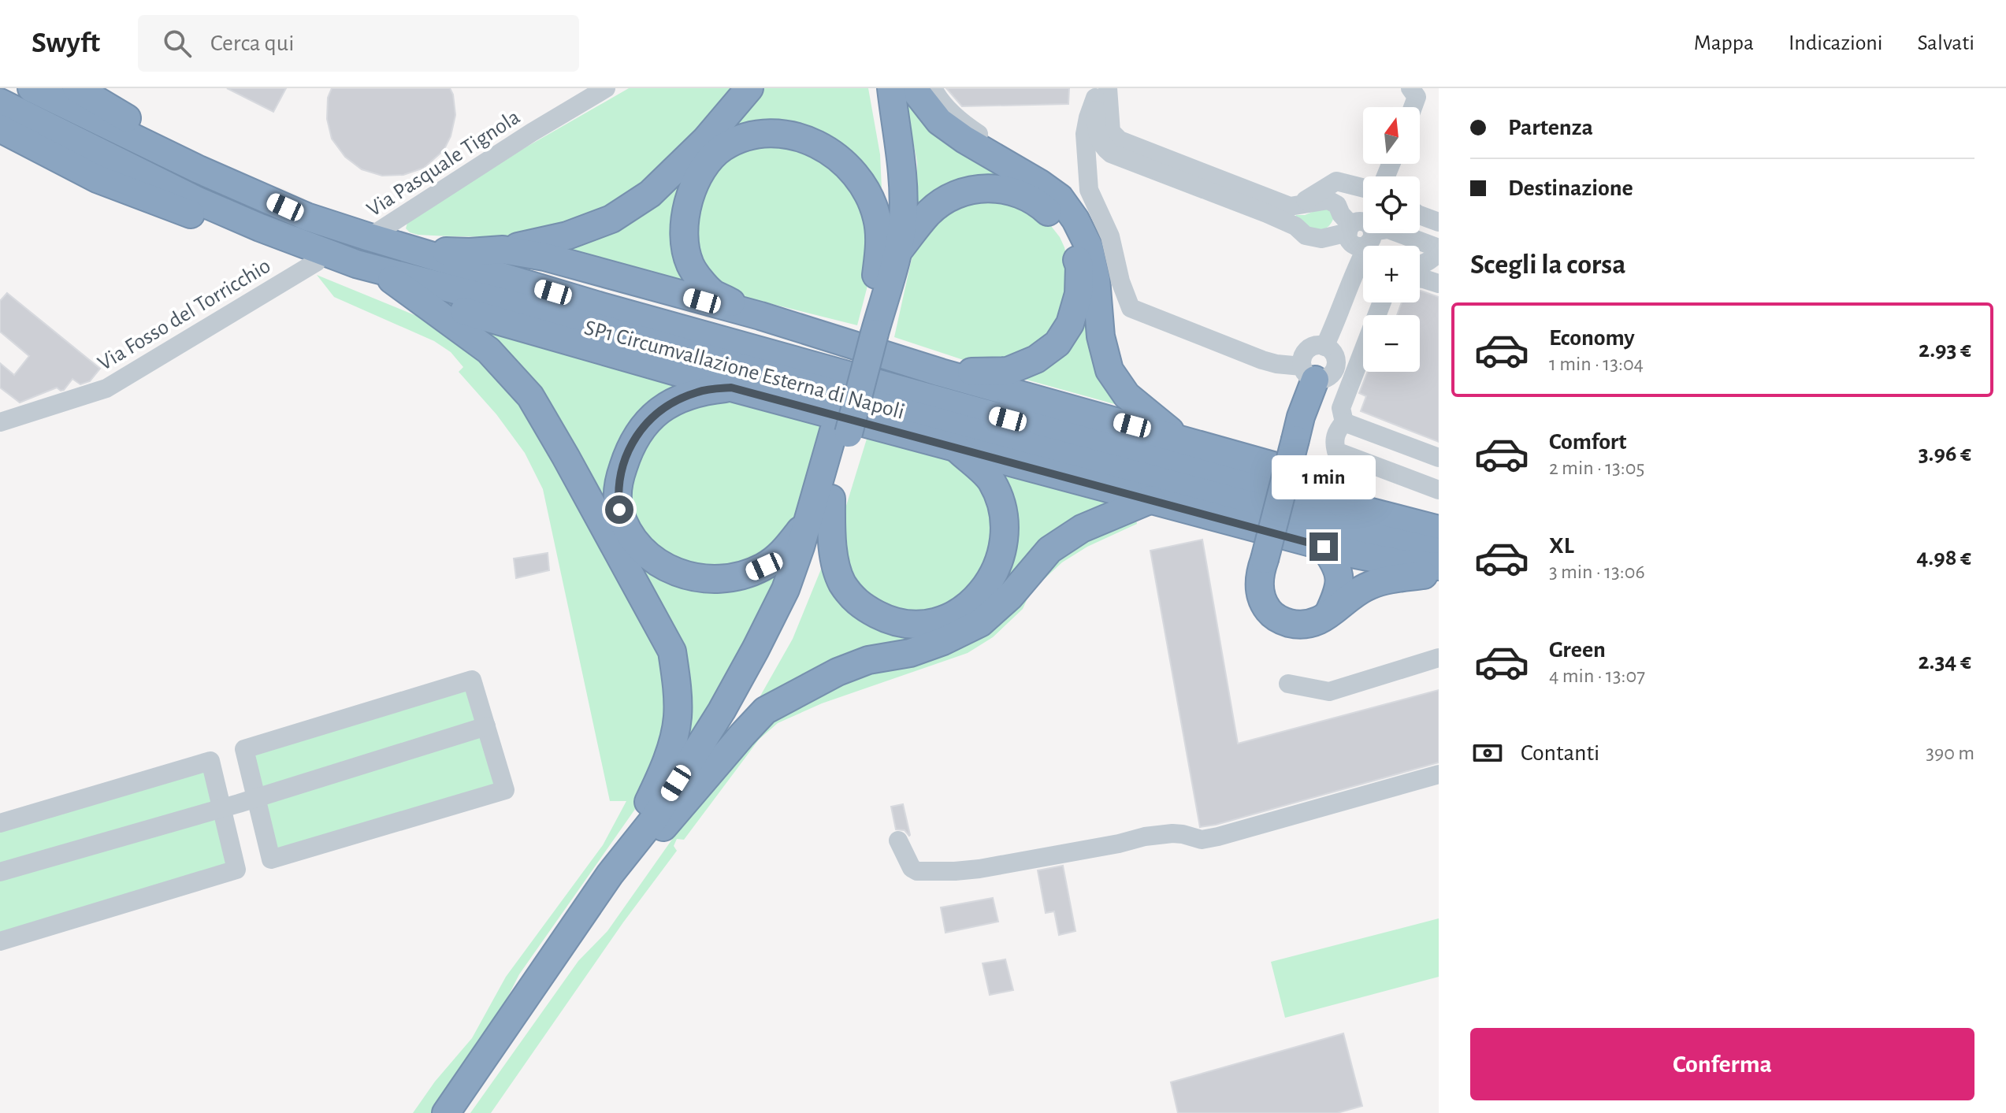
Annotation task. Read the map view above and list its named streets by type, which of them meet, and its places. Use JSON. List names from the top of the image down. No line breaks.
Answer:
{"streets":{"highway":["SP1 Circumvallazione Esterna di Napoli"],"street":["Via Pasquale Tignola","Via Fosso del Torricchio"]},"crossings":[["Via Pasquale Tignola","SP1 Circumvallazione Esterna di Napoli"]],"north":"top","page":{"header":"Swyft","search":"Cerca qui","nav":["Mappa","Indicazioni","Salvati"],"banner":["Partenza","Destinazione"],"map_buttons":["+","−"],"heading":"Scegli la corsa","list":[{"name":"Economy","note":"1 min · 13:04","value":"2.93 €"},{"name":"Comfort","note":"2 min · 13:05","value":"3.96 €"},{"name":"XL","note":"3 min · 13:06","value":"4.98 €"},{"name":"Green","note":"4 min · 13:07","value":"2.34 €"}],"bubble":"1 min","pay":["Contanti","390 m"],"buttons":"Conferma"}}
